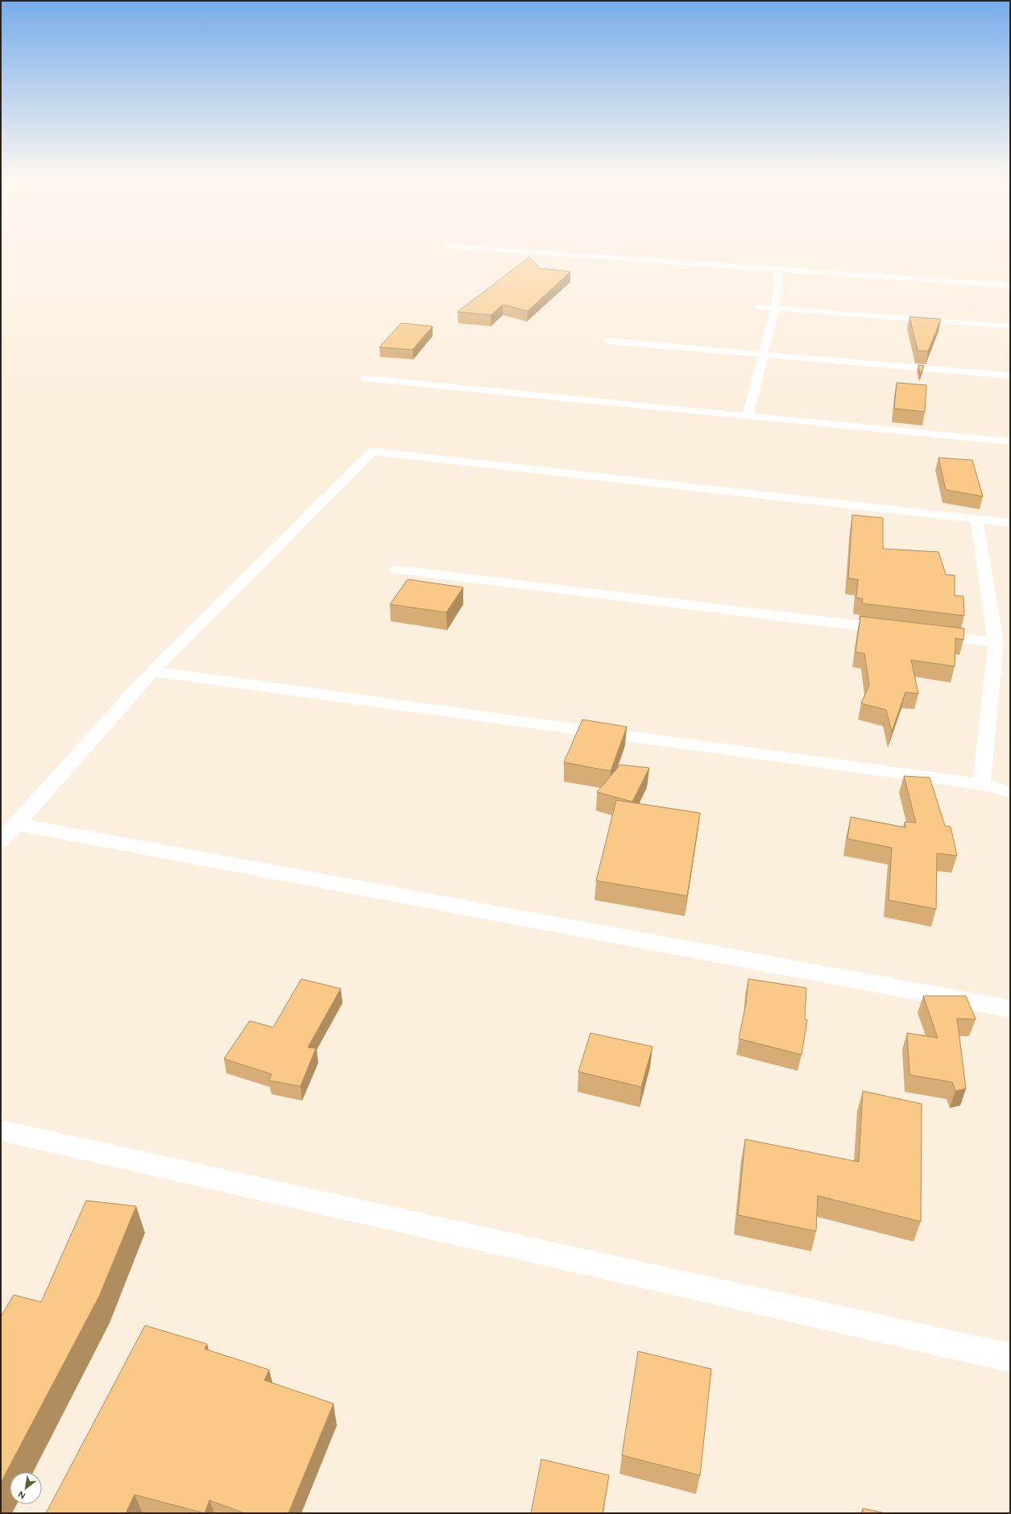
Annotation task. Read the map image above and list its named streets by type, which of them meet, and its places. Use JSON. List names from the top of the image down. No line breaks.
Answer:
{"north":"bottom left"}
